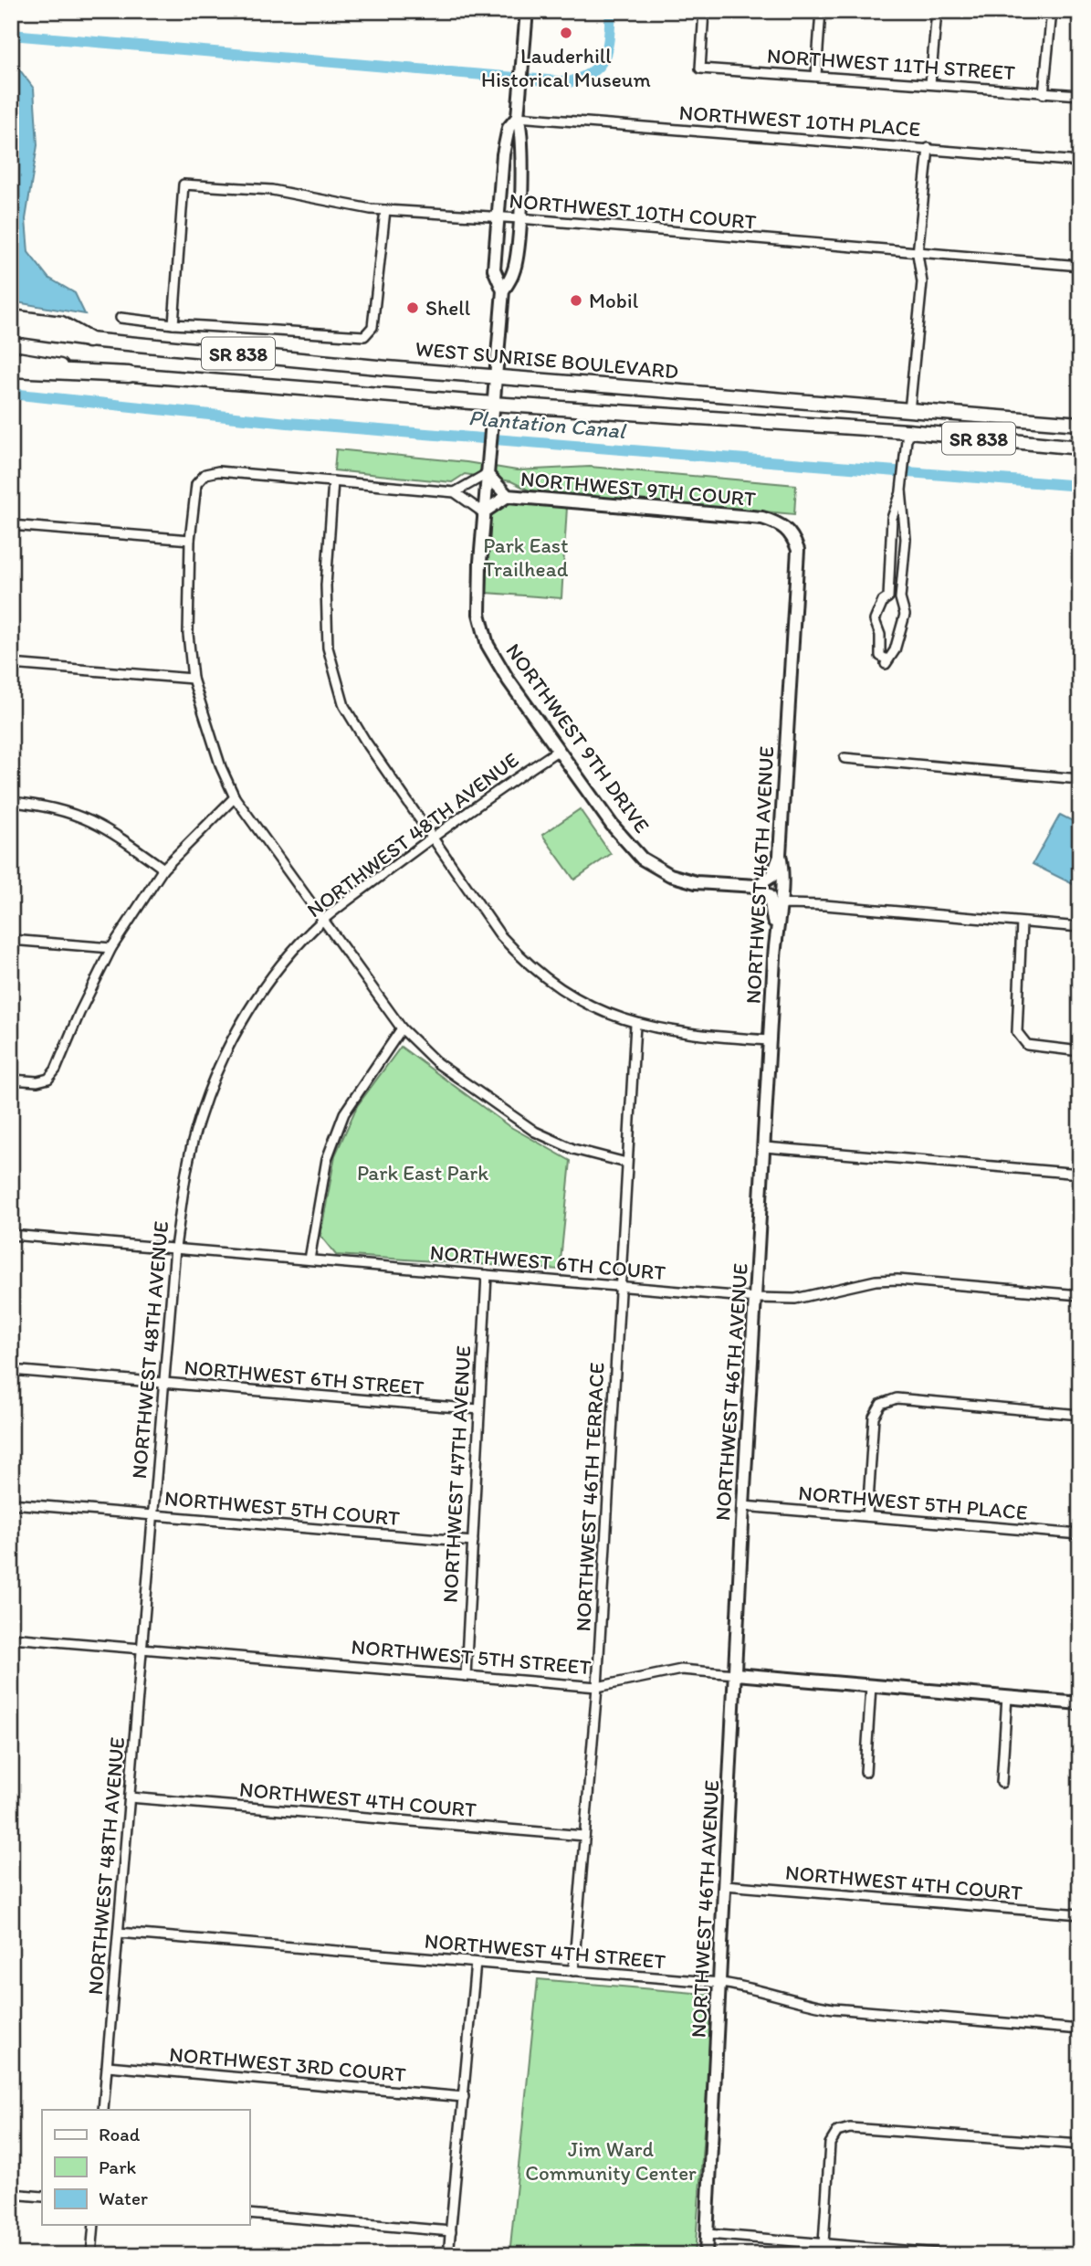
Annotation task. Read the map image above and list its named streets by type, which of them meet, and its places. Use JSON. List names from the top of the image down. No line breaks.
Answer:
{"streets":{"main road":["SR 838","WEST SUNRISE BOULEVARD"],"street":["NORTHWEST 11TH STREET","NORTHWEST 10TH PLACE","NORTHWEST 10TH COURT","NORTHWEST 9TH COURT","NORTHWEST 9TH DRIVE","NORTHWEST 48TH AVENUE","NORTHWEST 46TH AVENUE","NORTHWEST 6TH COURT","NORTHWEST 6TH STREET","NORTHWEST 47TH AVENUE","NORTHWEST 46TH TERRACE","NORTHWEST 5TH PLACE","NORTHWEST 5TH COURT","NORTHWEST 5TH STREET","NORTHWEST 4TH COURT","NORTHWEST 4TH STREET","NORTHWEST 3RD COURT"]},"crossings":[["SR 838","NORTHWEST 9TH DRIVE"],["NORTHWEST 9TH COURT","NORTHWEST 9TH DRIVE"],["NORTHWEST 9TH COURT","NORTHWEST 46TH AVENUE"],["NORTHWEST 9TH DRIVE","NORTHWEST 48TH AVENUE"],["NORTHWEST 48TH AVENUE","NORTHWEST 6TH COURT"],["NORTHWEST 48TH AVENUE","NORTHWEST 6TH STREET"],["NORTHWEST 48TH AVENUE","NORTHWEST 5TH COURT"],["NORTHWEST 48TH AVENUE","NORTHWEST 5TH STREET"],["NORTHWEST 48TH AVENUE","NORTHWEST 4TH COURT"],["NORTHWEST 48TH AVENUE","NORTHWEST 4TH STREET"],["NORTHWEST 48TH AVENUE","NORTHWEST 3RD COURT"],["NORTHWEST 46TH AVENUE","NORTHWEST 6TH COURT"],["NORTHWEST 46TH AVENUE","NORTHWEST 5TH PLACE"],["NORTHWEST 46TH AVENUE","NORTHWEST 5TH STREET"],["NORTHWEST 46TH AVENUE","NORTHWEST 4TH COURT"],["NORTHWEST 46TH AVENUE","NORTHWEST 4TH STREET"],["NORTHWEST 6TH COURT","NORTHWEST 47TH AVENUE"],["NORTHWEST 6TH COURT","NORTHWEST 46TH TERRACE"],["NORTHWEST 6TH STREET","NORTHWEST 47TH AVENUE"],["NORTHWEST 47TH AVENUE","NORTHWEST 5TH COURT"],["NORTHWEST 47TH AVENUE","NORTHWEST 5TH STREET"],["NORTHWEST 46TH TERRACE","NORTHWEST 5TH STREET"],["NORTHWEST 46TH TERRACE","NORTHWEST 4TH COURT"],["NORTHWEST 46TH TERRACE","NORTHWEST 4TH STREET"]],"water":["Plantation Canal"],"parks":["Park East Trailhead","Park East Park","Jim Ward Community Center"],"places":["Lauderhill Historical Museum","Mobil","Shell"],"legend":["Road","Park","Water"]}
